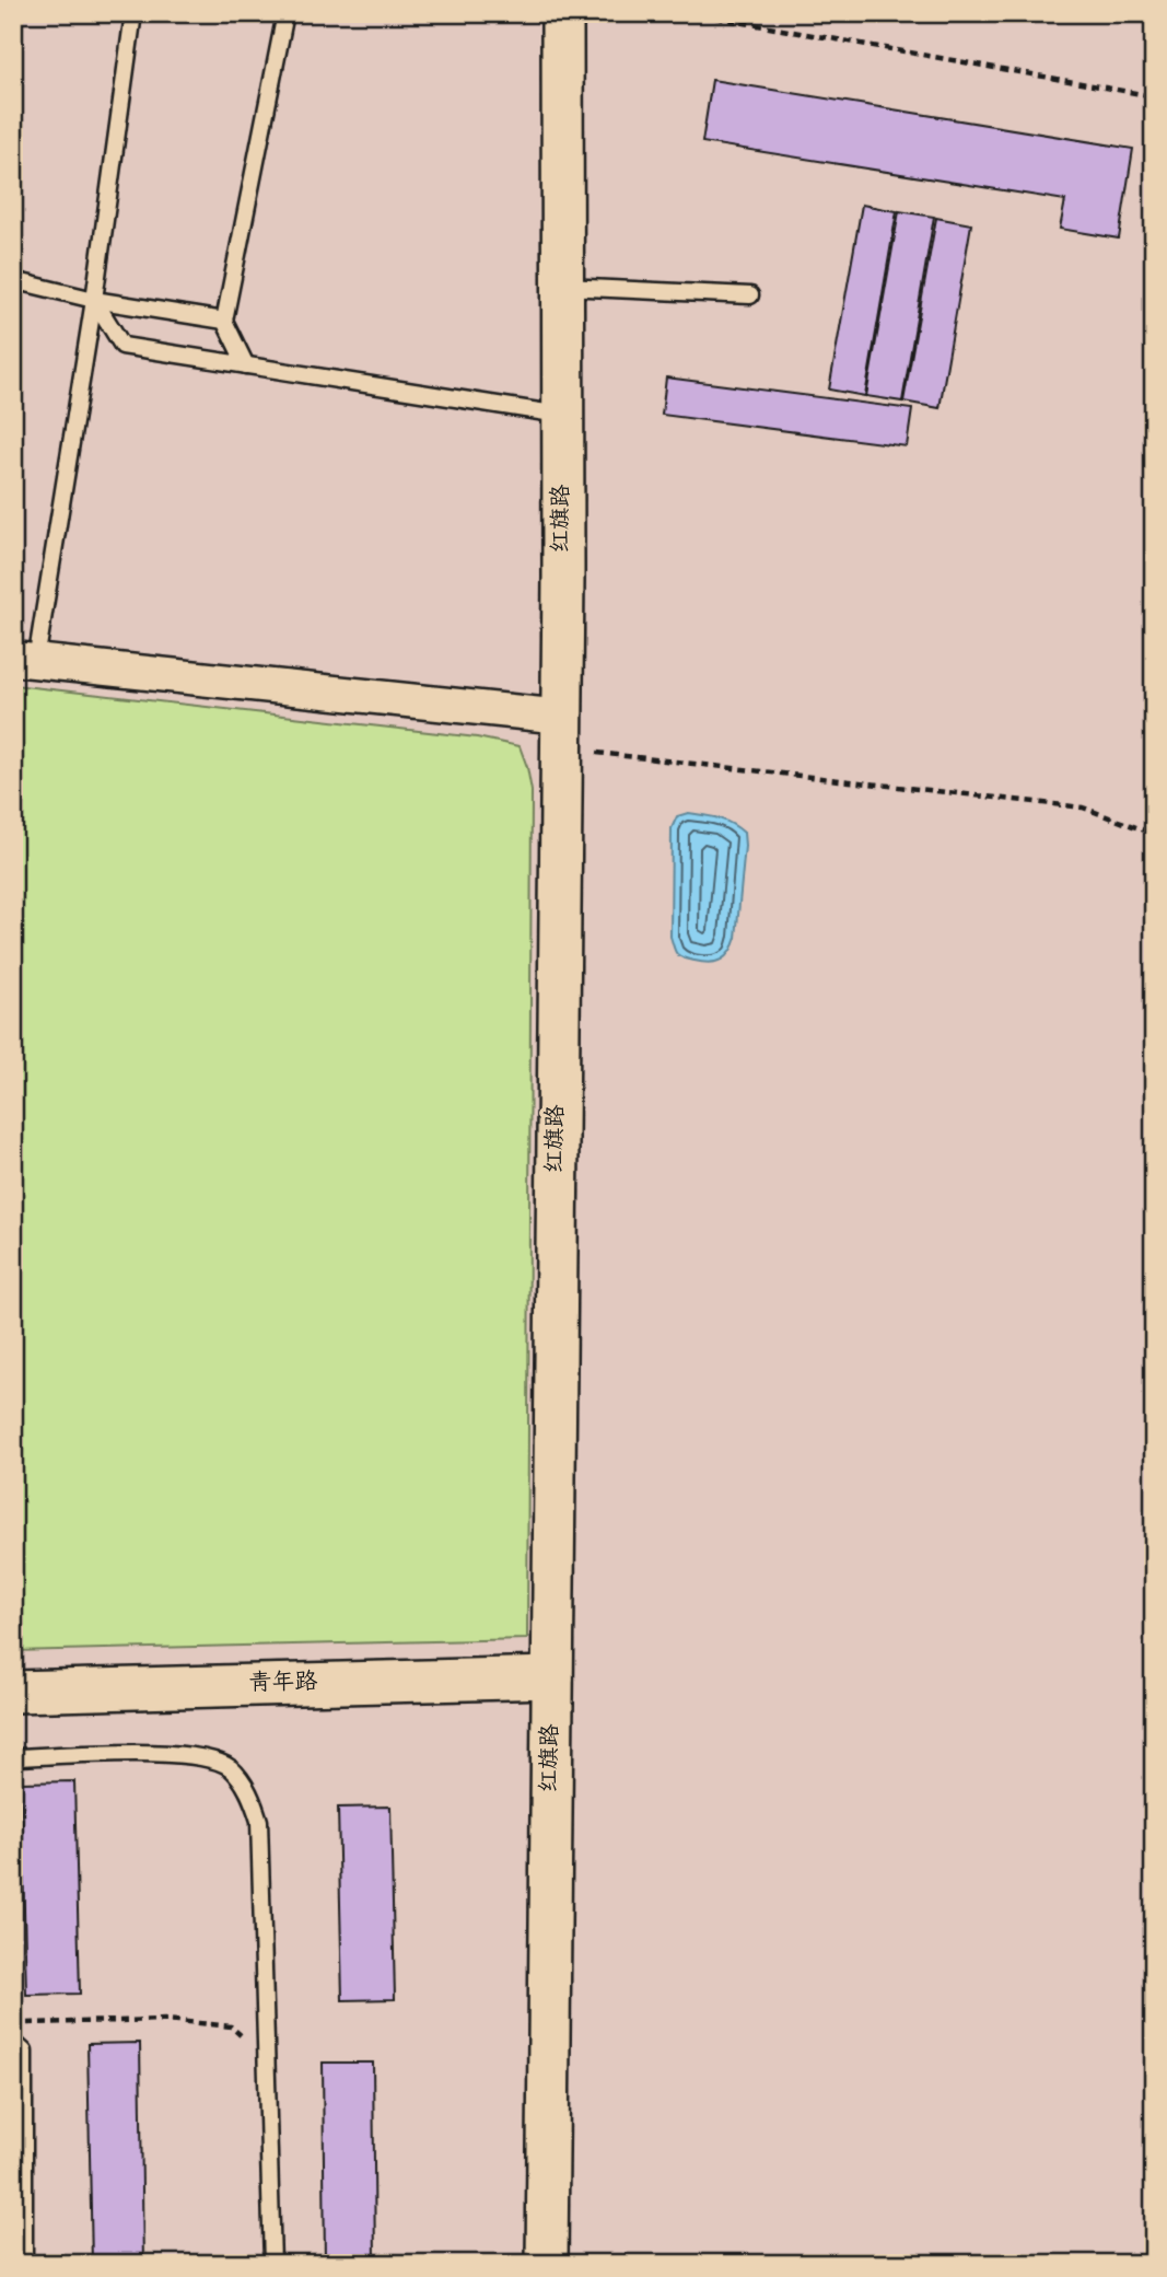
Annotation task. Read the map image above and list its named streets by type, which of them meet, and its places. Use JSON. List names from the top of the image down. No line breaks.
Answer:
{"streets":{"street":["红旗路","青年路"]},"crossings":[["红旗路","青年路"]]}
